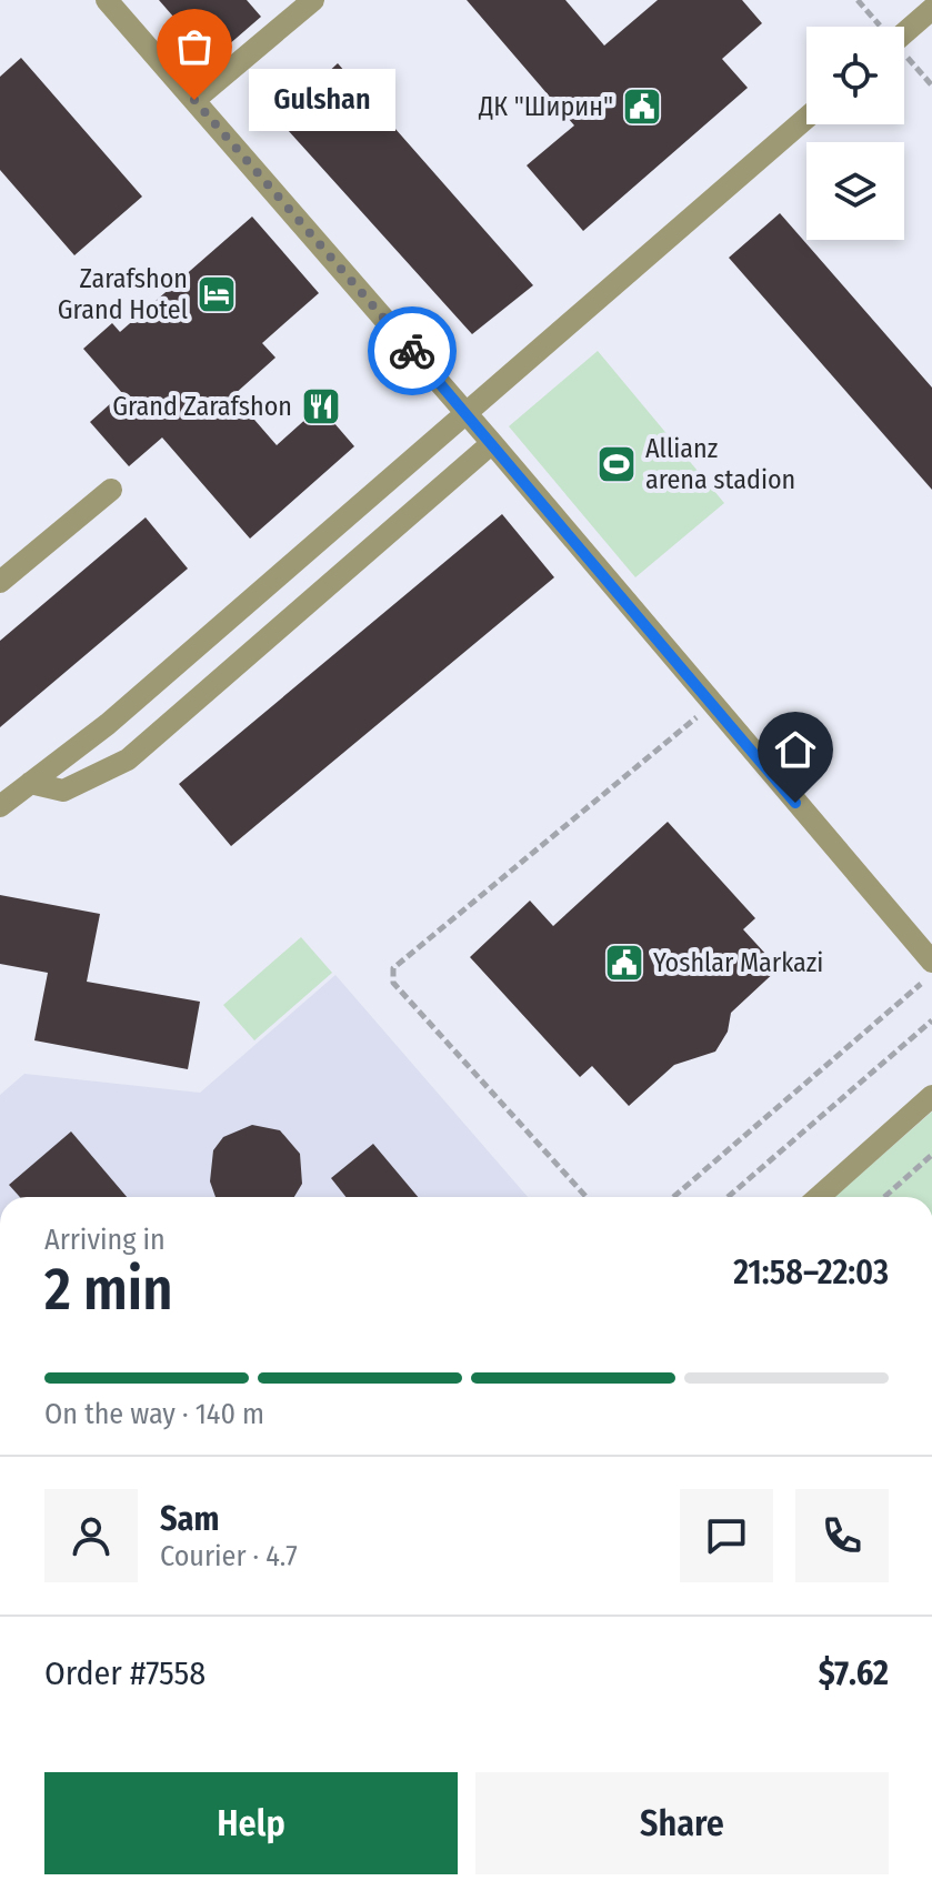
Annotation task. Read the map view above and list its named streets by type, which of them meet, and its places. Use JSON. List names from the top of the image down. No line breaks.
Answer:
{"places":{"other":["Gulshan"],"public building":["ДК \"Ширин\"","Yoshlar Markazi"],"hotel":["Zarafshon Grand Hotel"],"restaurant":["Grand Zarafshon"],"sports":["Allianz arena stadion"]},"page":{"bubble":"Gulshan","heading":["2 min","Arriving in","21:58–22:03"],"panel":["Sam","Courier · 4.7","Order #7558","$7.62"],"bar":"On the way · 140 m","buttons":["Help","Share"]}}
